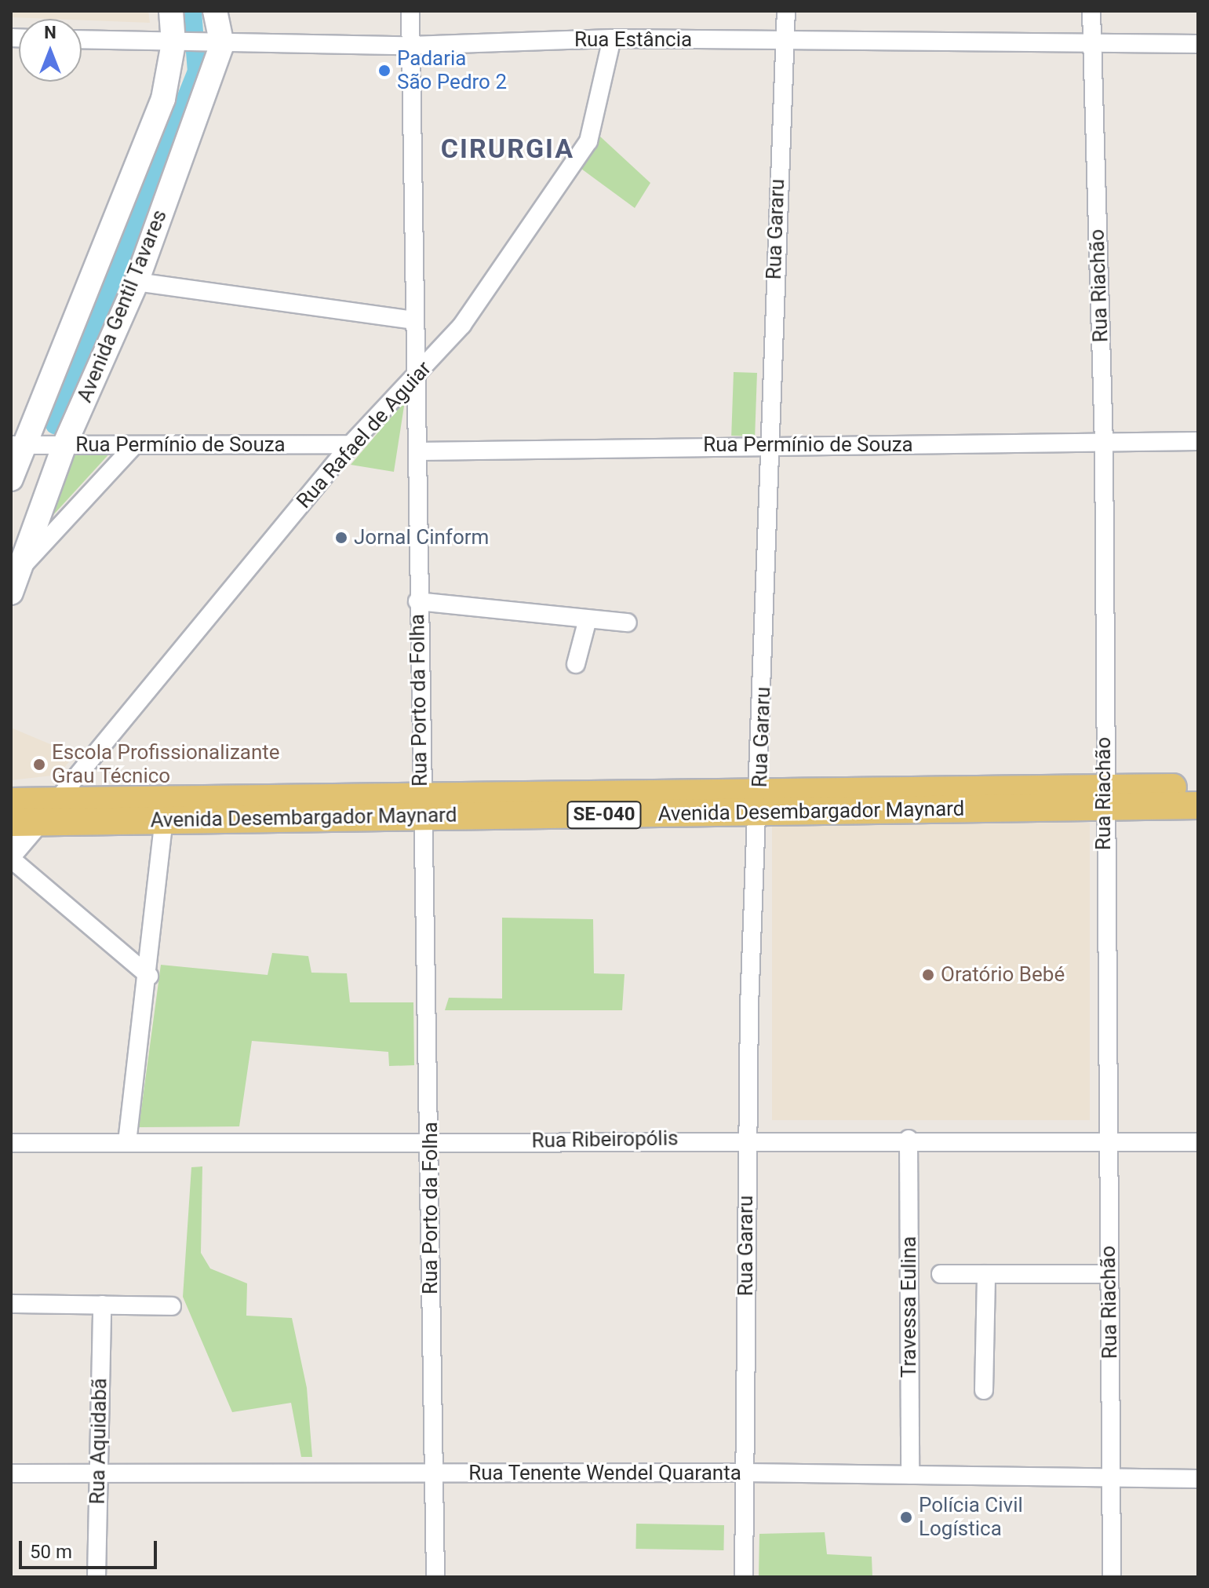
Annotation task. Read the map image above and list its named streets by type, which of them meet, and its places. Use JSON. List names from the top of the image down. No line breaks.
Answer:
{"streets":{"main road":["Avenida Gentil Tavares","Avenida Desembargador Maynard","SE-040"],"street":["Rua Estância","Rua Gararu","Rua Riachão","Rua Rafael de Aguiar","Rua Permínio de Souza","Rua Porto da Folha","Rua Ribeiropólis","Travessa Eulina","Rua Aquidabã","Rua Tenente Wendel Quaranta"]},"crossings":[["Rua Estância","Rua Gararu"],["Rua Estância","Rua Riachão"],["Rua Estância","Avenida Gentil Tavares"],["Rua Estância","Rua Rafael de Aguiar"],["Rua Estância","Rua Porto da Folha"],["Rua Gararu","Rua Permínio de Souza"],["Rua Gararu","Avenida Desembargador Maynard"],["Rua Gararu","Rua Ribeiropólis"],["Rua Gararu","Rua Tenente Wendel Quaranta"],["Rua Riachão","Rua Permínio de Souza"],["Rua Riachão","Avenida Desembargador Maynard"],["Rua Riachão","Rua Ribeiropólis"],["Rua Riachão","Rua Tenente Wendel Quaranta"],["Avenida Gentil Tavares","Rua Permínio de Souza"],["Rua Rafael de Aguiar","Rua Permínio de Souza"],["Rua Rafael de Aguiar","Rua Porto da Folha"],["Rua Rafael de Aguiar","Avenida Desembargador Maynard"],["Rua Permínio de Souza","Rua Porto da Folha"],["Rua Porto da Folha","Avenida Desembargador Maynard"],["Rua Porto da Folha","Rua Ribeiropólis"],["Rua Porto da Folha","Rua Tenente Wendel Quaranta"],["Rua Ribeiropólis","Travessa Eulina"],["Travessa Eulina","Rua Tenente Wendel Quaranta"],["Rua Aquidabã","Rua Tenente Wendel Quaranta"]],"districts":["CIRURGIA"],"places":["Padaria São Pedro 2","Jornal Cinform","Escola Profissionalizante Grau Técnico","Oratório Bebé","Polícia Civil Logística"],"scale_bar":"50 m","north":"top"}
